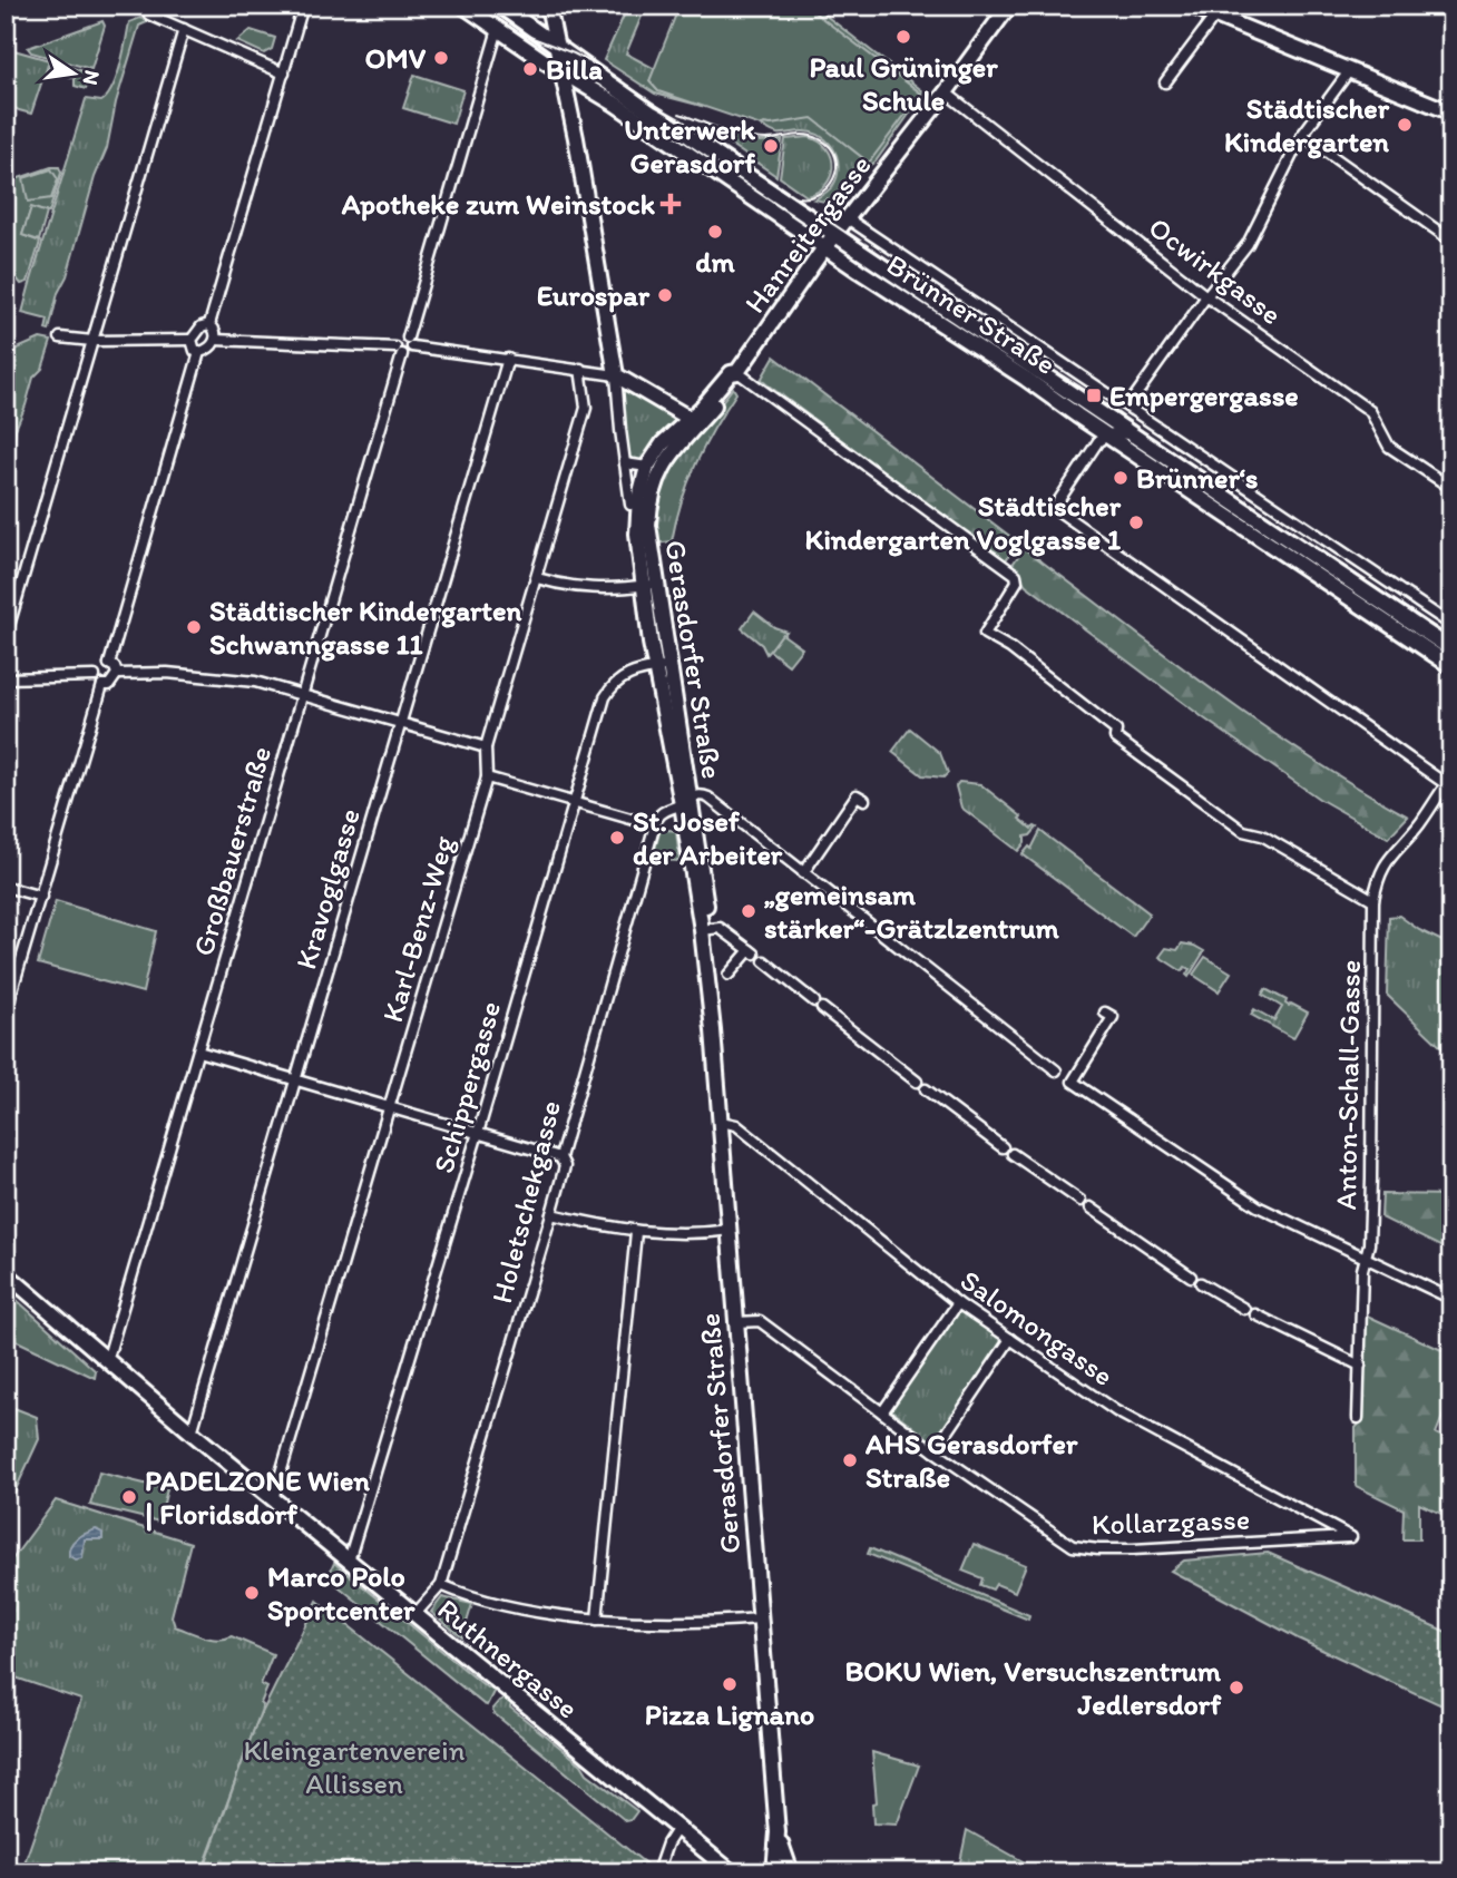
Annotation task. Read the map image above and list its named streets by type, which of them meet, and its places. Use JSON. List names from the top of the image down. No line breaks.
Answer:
{"streets":{"main road":["Hanreitergasse","Brünner Straße","Gerasdorfer Straße","Ruthnergasse"],"street":["Ocwirkgasse","Großbauerstraße","Kravoglgasse","Karl-Benz-Weg","Anton-Schall-Gasse","Schippergasse","Holetschekgasse","Salomongasse","Kollarzgasse"]},"crossings":[["Hanreitergasse","Ocwirkgasse"],["Hanreitergasse","Brünner Straße"],["Hanreitergasse","Gerasdorfer Straße"],["Gerasdorfer Straße","Schippergasse"],["Gerasdorfer Straße","Salomongasse"],["Gerasdorfer Straße","Kollarzgasse"],["Großbauerstraße","Ruthnergasse"],["Kravoglgasse","Ruthnergasse"],["Karl-Benz-Weg","Ruthnergasse"],["Schippergasse","Ruthnergasse"],["Holetschekgasse","Ruthnergasse"],["Salomongasse","Kollarzgasse"]],"parks":["Kleingartenverein Allissen"],"places":{"other":["Paul Grüninger Schule","OMV","Billa","Städtischer Kindergarten","Unterwerk Gerasdorf","dm","Eurospar","Brünner‘s","Städtischer Kindergarten Voglgasse 1","Städtischer Kindergarten Schwanngasse 11","St. Josef der Arbeiter","„gemeinsam stärker“-Grätzlzentrum","AHS Gerasdorfer Straße","PADELZONE Wien | Floridsdorf","Marco Polo Sportcenter","Pizza Lignano","BOKU Wien, Versuchszentrum Jedlersdorf"],"health":["Apotheke zum Weinstock"],"transit":["Empergergasse"]},"north":"right"}
